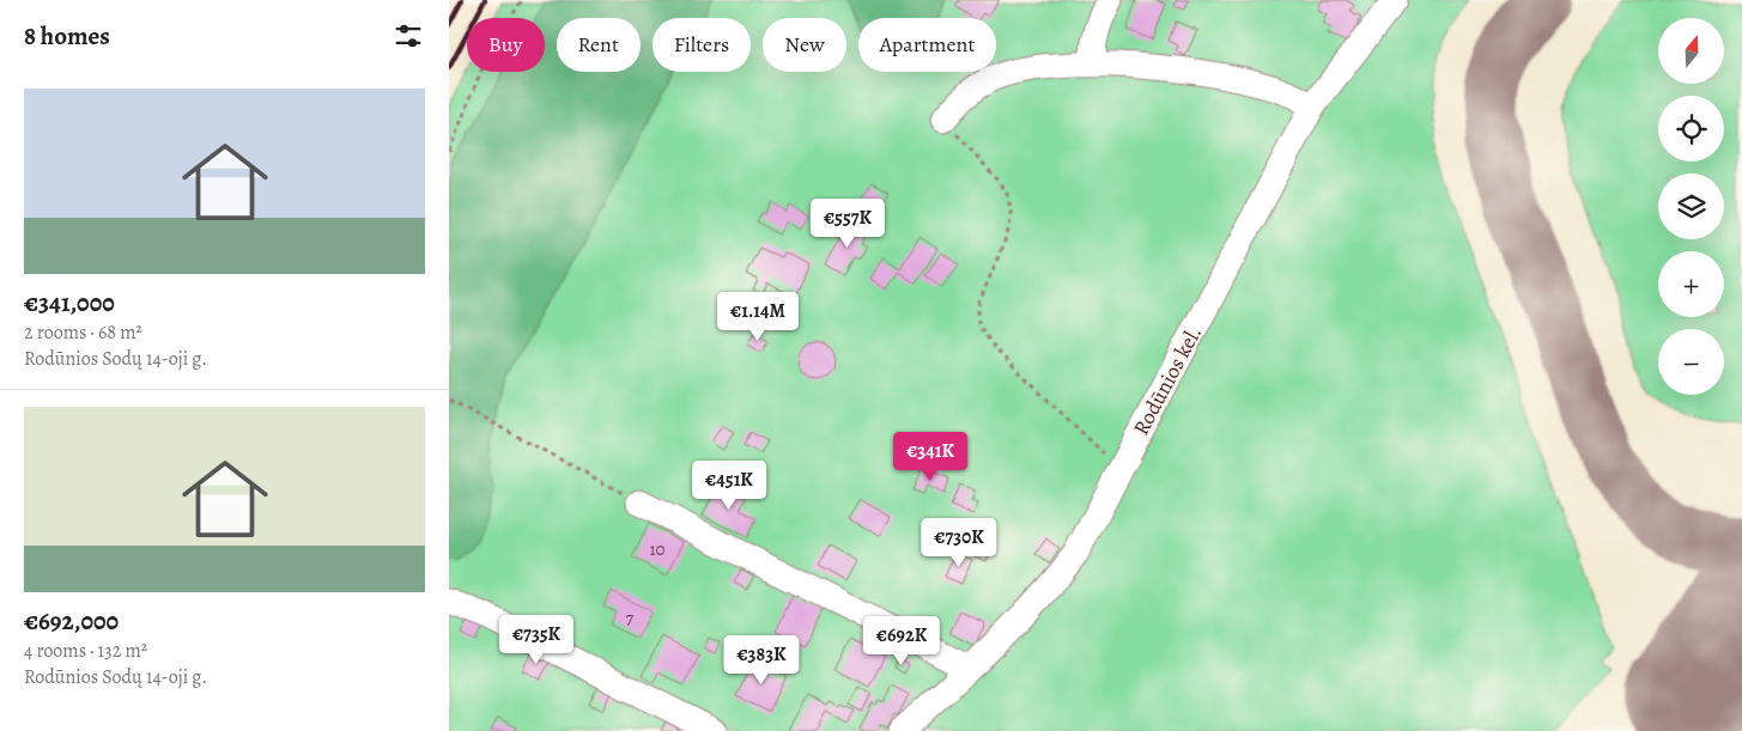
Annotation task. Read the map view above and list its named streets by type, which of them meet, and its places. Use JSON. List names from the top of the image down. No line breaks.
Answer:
{"streets":{"street":["Rodūnios kel."]},"house_numbers":["10","7"],"north":"top","page":{"heading":"8 homes","map_buttons":["+","−"],"chip":["Buy","Rent","Filters","New","Apartment"],"list":[{"name":"€341,000","note":"2 rooms · 68 m² · Rodūnios Sodų 14-oji g."},{"name":"€692,000","note":"4 rooms · 132 m² · Rodūnios Sodų 14-oji g."}],"price":["€557K","€1.14M","€341K","€451K","€730K","€735K","€692K","€383K"]}}
